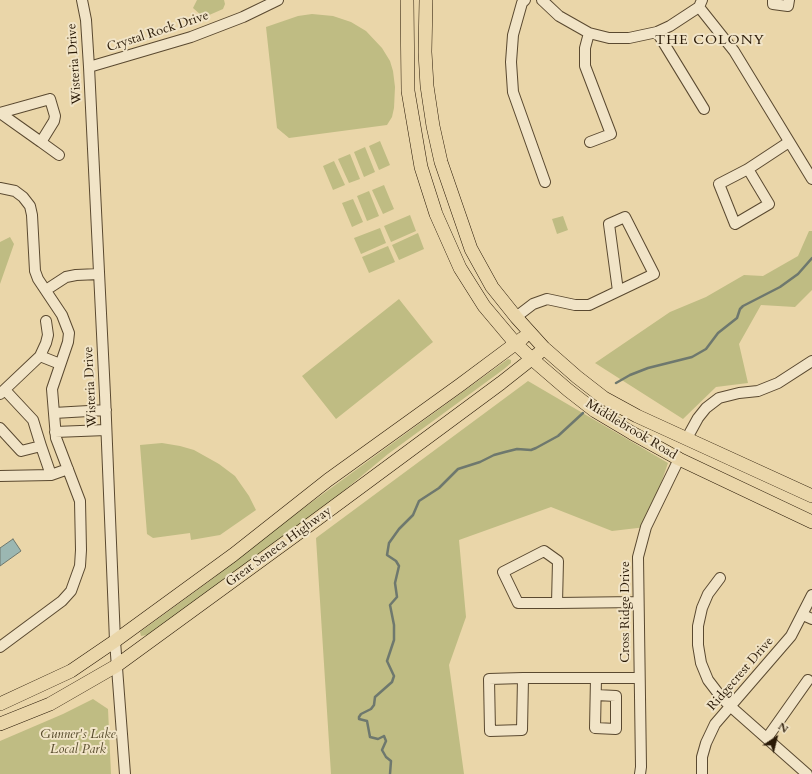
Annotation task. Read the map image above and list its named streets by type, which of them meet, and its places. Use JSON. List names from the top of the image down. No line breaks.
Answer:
{"streets":{"main road":["Middlebrook Road","Great Seneca Highway"],"street":["Crystal Rock Drive","Wisteria Drive","Cross Ridge Drive","Ridgecrest Drive"]},"crossings":[["Crystal Rock Drive","Wisteria Drive"],["Wisteria Drive","Great Seneca Highway"],["Middlebrook Road","Great Seneca Highway"],["Middlebrook Road","Cross Ridge Drive"]],"districts":["THE COLONY"],"parks":["Gunner's Lake Local Park"],"north":"top right"}
